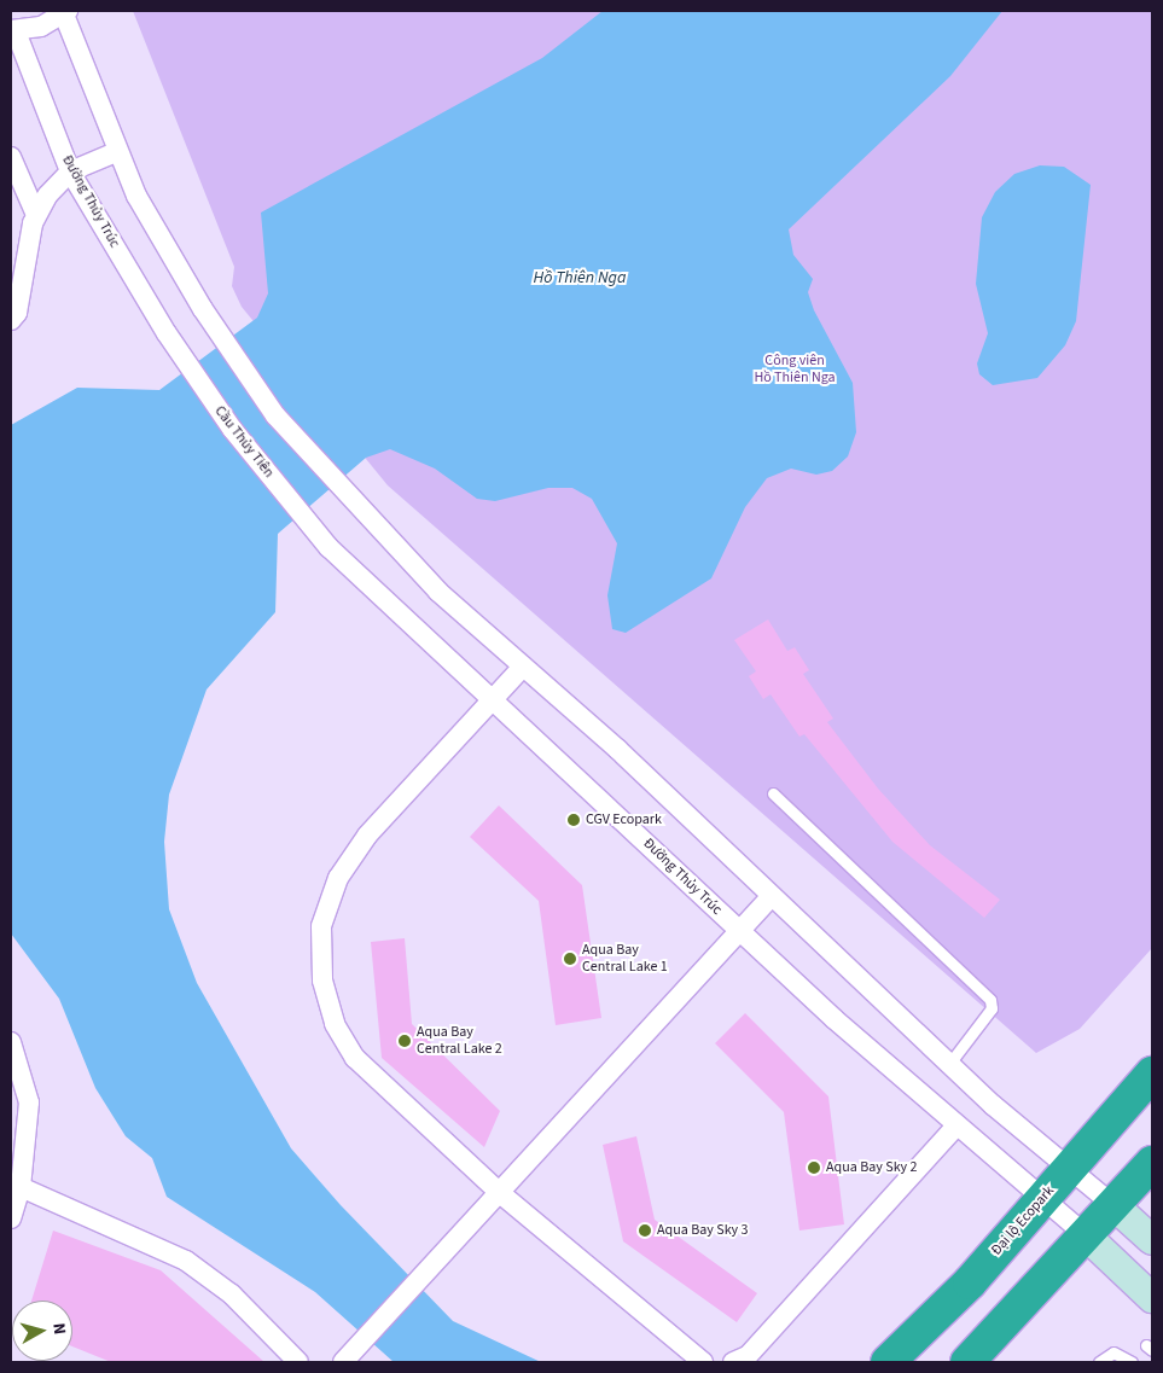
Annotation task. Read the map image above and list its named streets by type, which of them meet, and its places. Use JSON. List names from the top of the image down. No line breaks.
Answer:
{"streets":{"highway":["Đại lộ Ecopark"],"street":["Đường Thủy Trúc","Cầu Thủy Tiên"]},"crossings":[["Đường Thủy Trúc","Cầu Thủy Tiên"],["Đường Thủy Trúc","Đại lộ Ecopark"]],"water":["Hồ Thiên Nga"],"parks":["Công viên Hồ Thiên Nga"],"places":["CGV Ecopark","Aqua Bay Central Lake 1","Aqua Bay Central Lake 2","Aqua Bay Sky 2","Aqua Bay Sky 3"],"north":"right"}
